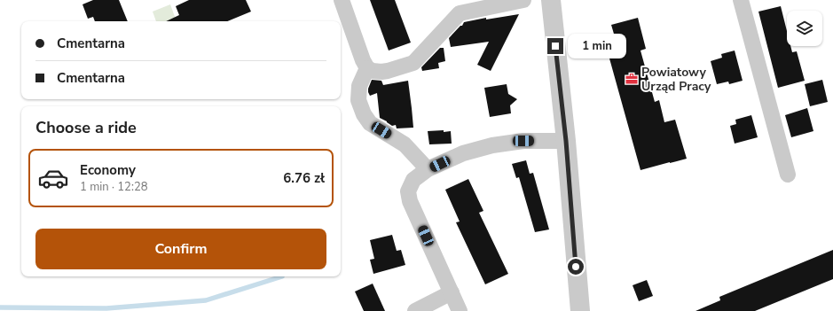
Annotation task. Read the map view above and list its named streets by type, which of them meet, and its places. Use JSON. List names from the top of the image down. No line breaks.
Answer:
{"places":{"office":["Powiatowy Urząd Pracy"]},"page":{"banner":["Cmentarna","Cmentarna"],"bubble":"1 min","heading":"Choose a ride","list":[{"name":"Economy","note":"1 min · 12:28","value":"6.76 zł"}],"buttons":"Confirm"}}
